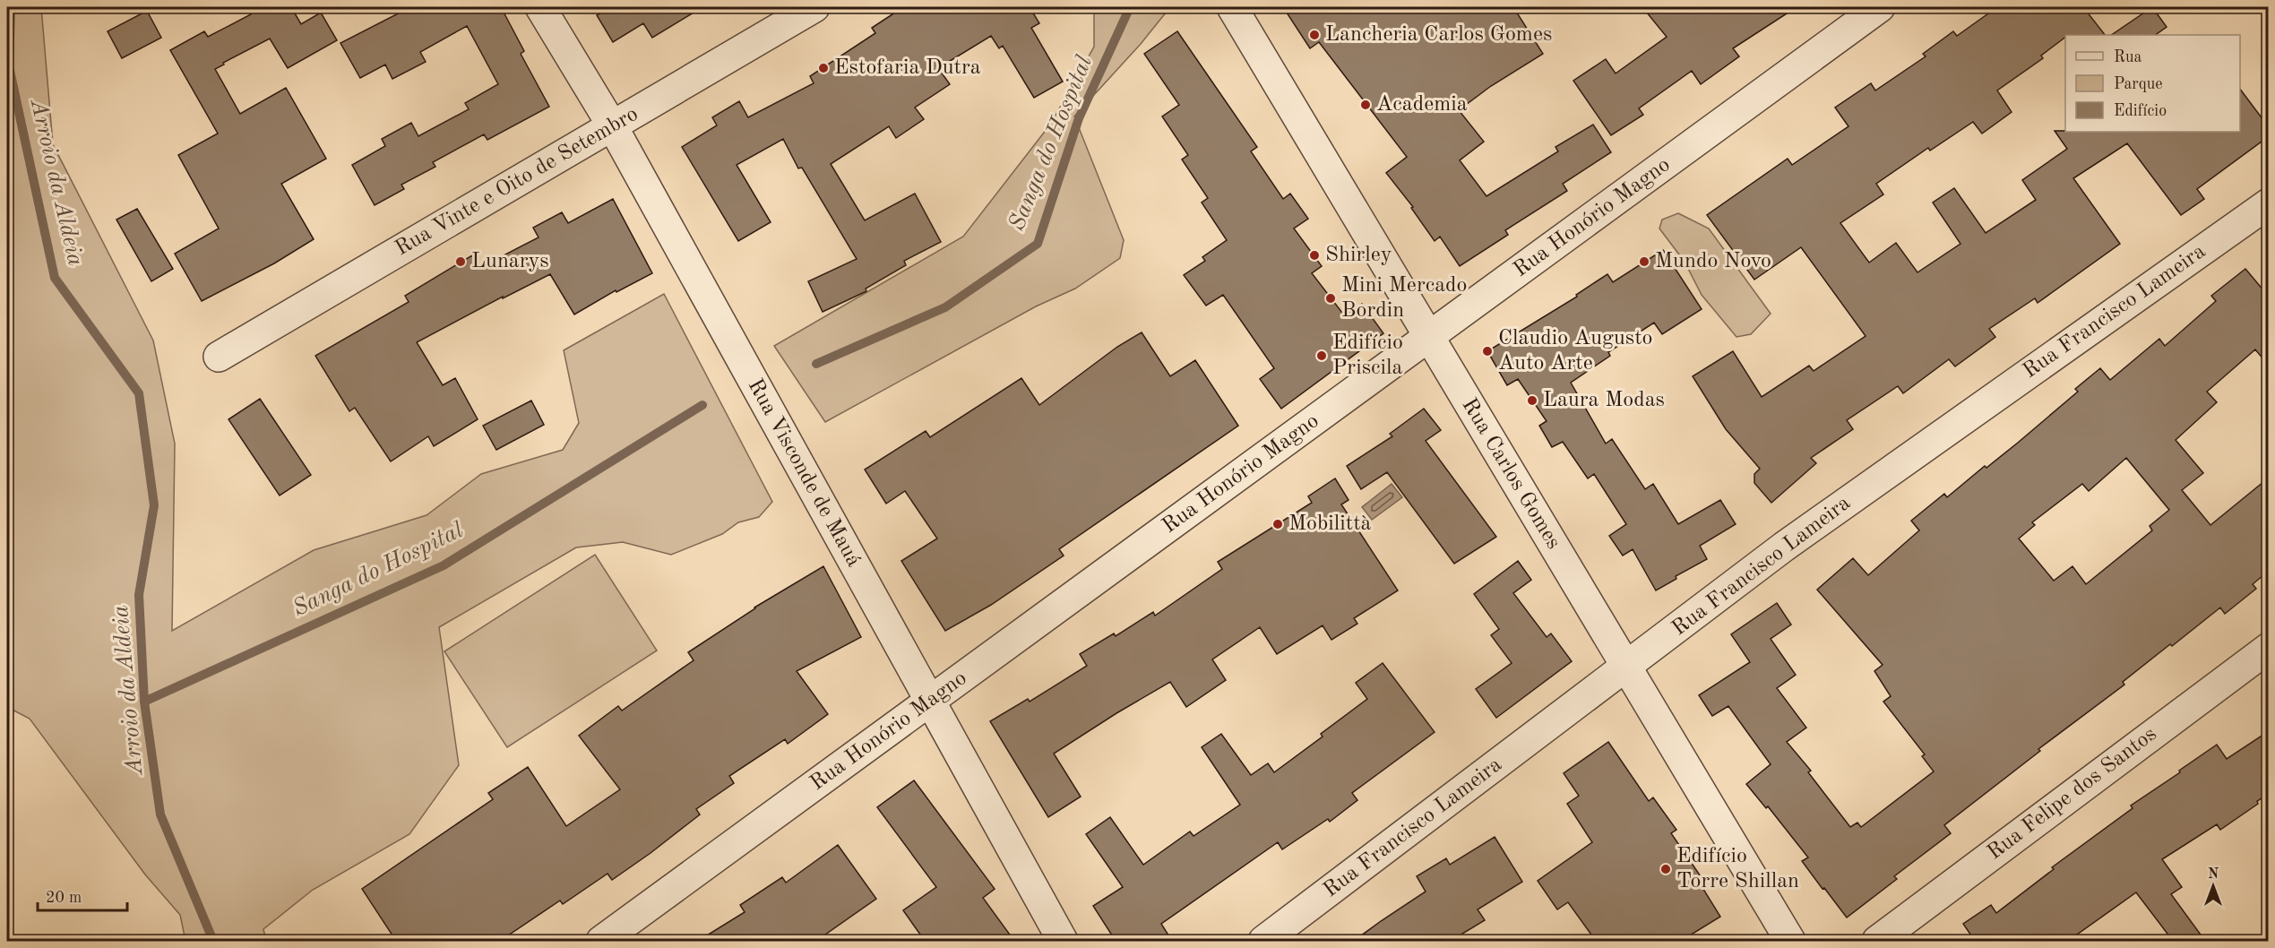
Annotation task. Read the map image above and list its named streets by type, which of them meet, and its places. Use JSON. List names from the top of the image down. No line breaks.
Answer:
{"streets":{"street":["Rua Vinte e Oito de Setembro","Rua Honório Magno","Rua Francisco Lameira","Rua Visconde de Mauá","Rua Carlos Gomes","Rua Felipe dos Santos"]},"crossings":[["Rua Vinte e Oito de Setembro","Rua Visconde de Mauá"],["Rua Honório Magno","Rua Visconde de Mauá"],["Rua Honório Magno","Rua Carlos Gomes"],["Rua Francisco Lameira","Rua Carlos Gomes"]],"water":["Sanga do Hospital","Arroio da Aldeia"],"places":["Lancheria Carlos Gomes","Estofaria Dutra","Academia","Shirley","Lunarys","Mundo Novo","Mini Mercado Bordin","Claudio Augusto Auto Arte","Edifício Priscila","Laura Modas","Mobilittà","Edifício Torre Shillan"],"legend":["Rua","Parque","Edifício"],"scale_bar":"20 m","north":"top"}
